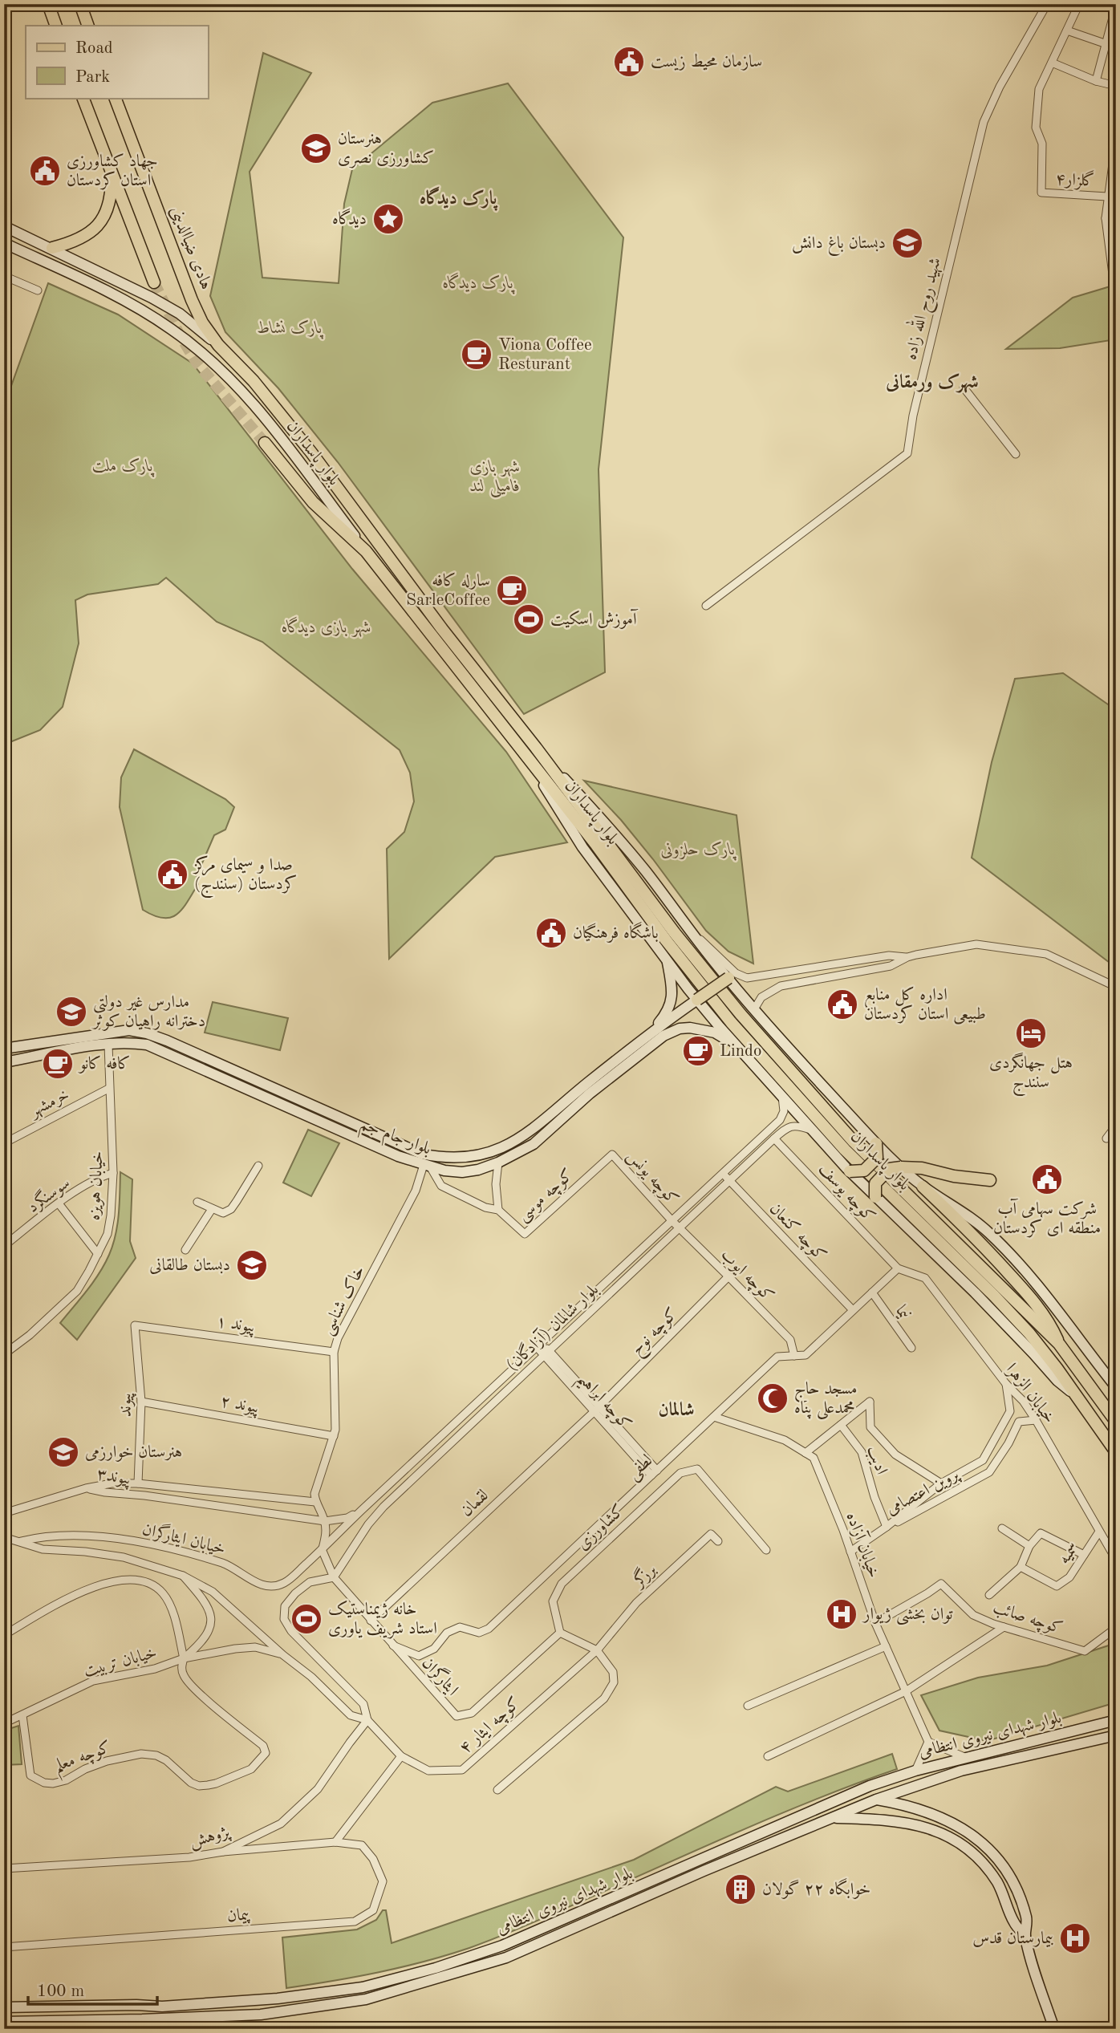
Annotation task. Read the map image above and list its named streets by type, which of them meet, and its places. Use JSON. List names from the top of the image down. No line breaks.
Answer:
{"streets":{"main road":["هادی ضیاالدینی","بلوار پاسداران","بلوار جام جم","بلوار شهدای نیروی انتظامی"],"street":["گلزار۴","شهید روح الله زاده","خرمشهر","کوچه یونس","خیابان هویزه","کوچه یوسف","سوسنگرد","کوچه موسی","کوچه کنعان","کوچه ایوب","خاک شناسی","نیما","پیوند ۱","بلوار شالمان (آزادگان)","کوچه نوح","خیابان الزهرا","کوچه ابراهیم","پیوند","پیوند ۲","ادیب","لطفی","پیوند۳","پروین اعتصامی","لقمان","کشاورزی","خیابان ایثارگران","خیابان آزاده","سمیه","برزگر","کوچه صائب","خیابان تربیت","ایثارگران","کوچه ایثار ۴","کوچه معلم","پژوهش","پیمان"]},"crossings":[["هادی ضیاالدینی","بلوار پاسداران"],["خرمشهر","خیابان هویزه"],["بلوار جام جم","خیابان هویزه"],["بلوار جام جم","خاک شناسی"],["کوچه یونس","کوچه موسی"],["کوچه یونس","کوچه ایوب"],["کوچه یونس","بلوار شالمان (آزادگان)"],["خیابان هویزه","سوسنگرد"],["کوچه یوسف","بلوار شالمان (آزادگان)"],["کوچه یوسف","خیابان الزهرا"],["کوچه یوسف","لطفی"],["کوچه کنعان","بلوار شالمان (آزادگان)"],["کوچه کنعان","لطفی"],["کوچه ایوب","بلوار شالمان (آزادگان)"],["کوچه ایوب","کوچه نوح"],["کوچه ایوب","لطفی"],["خاک شناسی","پیوند ۱"],["خاک شناسی","پیوند ۲"],["خاک شناسی","پیوند۳"],["نیما","لطفی"],["پیوند ۱","پیوند"],["بلوار شالمان (آزادگان)","کوچه ابراهیم"],["بلوار شالمان (آزادگان)","خیابان ایثارگران"],["بلوار شالمان (آزادگان)","ایثارگران"],["کوچه نوح","کوچه ابراهیم"],["کوچه نوح","لقمان"],["خیابان الزهرا","لطفی"],["خیابان الزهرا","پروین اعتصامی"],["خیابان الزهرا","سمیه"],["کوچه ابراهیم","لطفی"],["کوچه ابراهیم","لقمان"],["پیوند","پیوند ۲"],["پیوند","پیوند۳"],["ادیب","پروین اعتصامی"],["لطفی","خیابان آزاده"],["لطفی","ایثارگران"],["لقمان","ایثارگران"],["کشاورزی","ایثارگران"],["خیابان ایثارگران","ایثارگران"],["خیابان آزاده","کوچه صائب"],["برزگر","کوچه ایثار ۴"],["خیابان تربیت","کوچه معلم"],["کوچه ایثار ۴","پژوهش"]],"districts":["پارک دیدگاه","شهرک ورمقانی","شالمان"],"parks":["پارک دیدگاه","پارک نشاط","پارک ملت","شهر بازی فامیلی لند","شهر بازی دیدگاه","پارک حلزونی"],"places":{"public building":["سازمان محیط زیست","جهاد کشاورزی استان کردستان","صدا و سیمای مرکز کردستان (سنندج)","باشگاه فرهنگیان","اداره کل منابع طبیعی استان کردستان","شرکت سهامی آب منطقه ای کردستان"],"school or university":["هنرستان کشاورزی نصری","دبستان باغ دانش","مدارس غیر دولتی دخترانه راهیان کوثر","دبستان طالقانی","هنرستان خوارزمی"],"place":["دیدگاه"],"cafe":["Viona Coffee Resturant","سارله کافه SarleCoffee","Lindo","کافه کانو"],"sports":["آموزش اسکیت","خانه ژیمناستیک استاد شریف یاوری"],"hotel":["هتل جهانگردی سنندج"],"mosque":["مسجد حاج محمدعلی پناه"],"hospital":["توان بخشی ژیوار","بیمارستان قدس"],"building":["خوابگاه ۲۲ گولان"]},"legend":["Road","Park"],"scale_bar":"100 m"}
